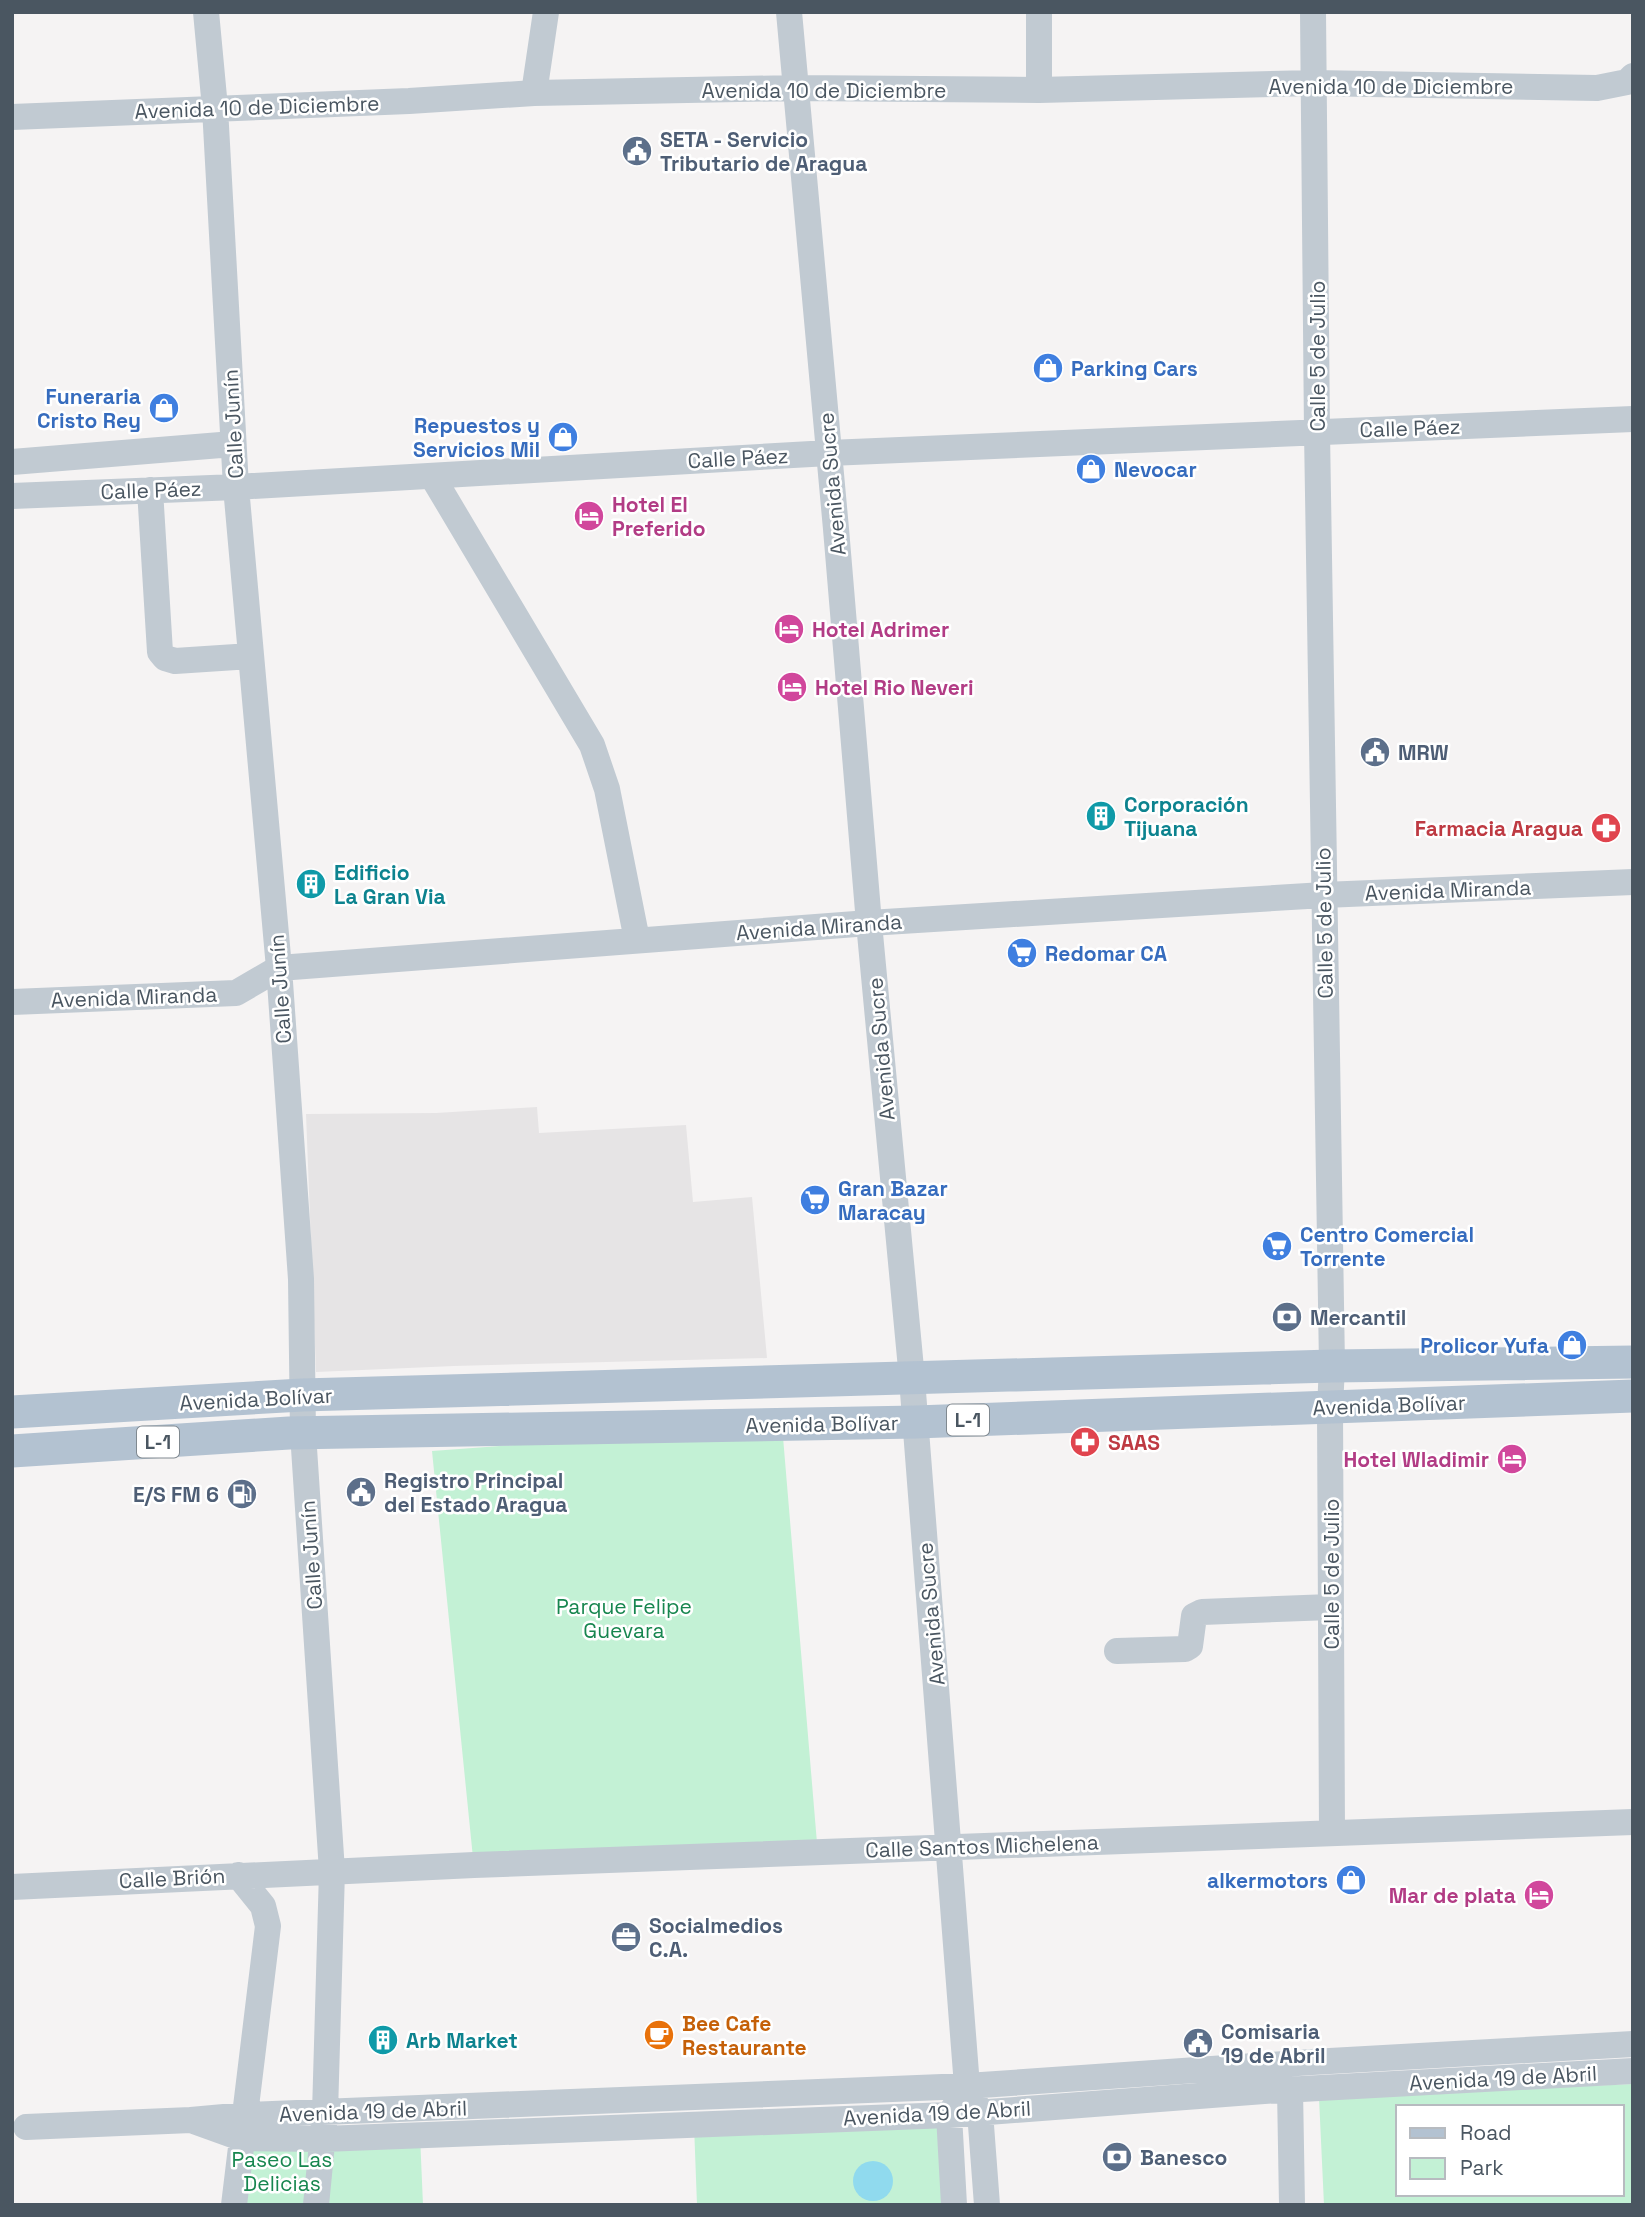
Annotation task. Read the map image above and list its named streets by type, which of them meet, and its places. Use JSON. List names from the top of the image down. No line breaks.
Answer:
{"streets":{"main road":["Avenida Bolívar","L-1"],"street":["Avenida 10 de Diciembre","Calle 5 de Julio","Calle Junín","Calle Páez","Avenida Sucre","Avenida Miranda","Calle Santos Michelena","Calle Brión","Avenida 19 de Abril"]},"crossings":[["Avenida 10 de Diciembre","Calle 5 de Julio"],["Avenida 10 de Diciembre","Calle Junín"],["Avenida 10 de Diciembre","Avenida Sucre"],["Calle 5 de Julio","Calle Páez"],["Calle 5 de Julio","Avenida Miranda"],["Calle 5 de Julio","Avenida Bolívar"],["Calle 5 de Julio","Calle Santos Michelena"],["Calle Junín","Calle Páez"],["Calle Junín","Avenida Miranda"],["Calle Junín","Avenida Bolívar"],["Calle Junín","Calle Santos Michelena"],["Calle Junín","Calle Brión"],["Calle Junín","Avenida 19 de Abril"],["Calle Páez","Avenida Sucre"],["Avenida Sucre","Avenida Miranda"],["Avenida Sucre","Avenida Bolívar"],["Avenida Sucre","Calle Santos Michelena"],["Avenida Sucre","Avenida 19 de Abril"],["Calle Santos Michelena","Calle Brión"]],"parks":["Parque Felipe Guevara","Paseo Las Delicias"],"places":{"public building":["SETA - Servicio Tributario de Aragua","MRW","Registro Principal del Estado Aragua","Comisaria 19 de Abril"],"shop":["Parking Cars","Funeraria Cristo Rey","Repuestos y Servicios Mil","Nevocar","Prolicor Yufa","alkermotors"],"hotel":["Hotel El Preferido","Hotel Adrimer","Hotel Rio Neveri","Hotel Wladimir","Mar de plata"],"building":["Corporación Tijuana","Edificio La Gran Via","Arb Market"],"pharmacy":["Farmacia Aragua","SAAS"],"supermarket":["Redomar CA","Gran Bazar Maracay","Centro Comercial Torrente"],"bank":["Mercantil","Banesco"],"fuel station":["E/S FM 6"],"office":["Socialmedios C.A."],"cafe":["Bee Cafe Restaurante"]},"legend":["Road","Park"]}
